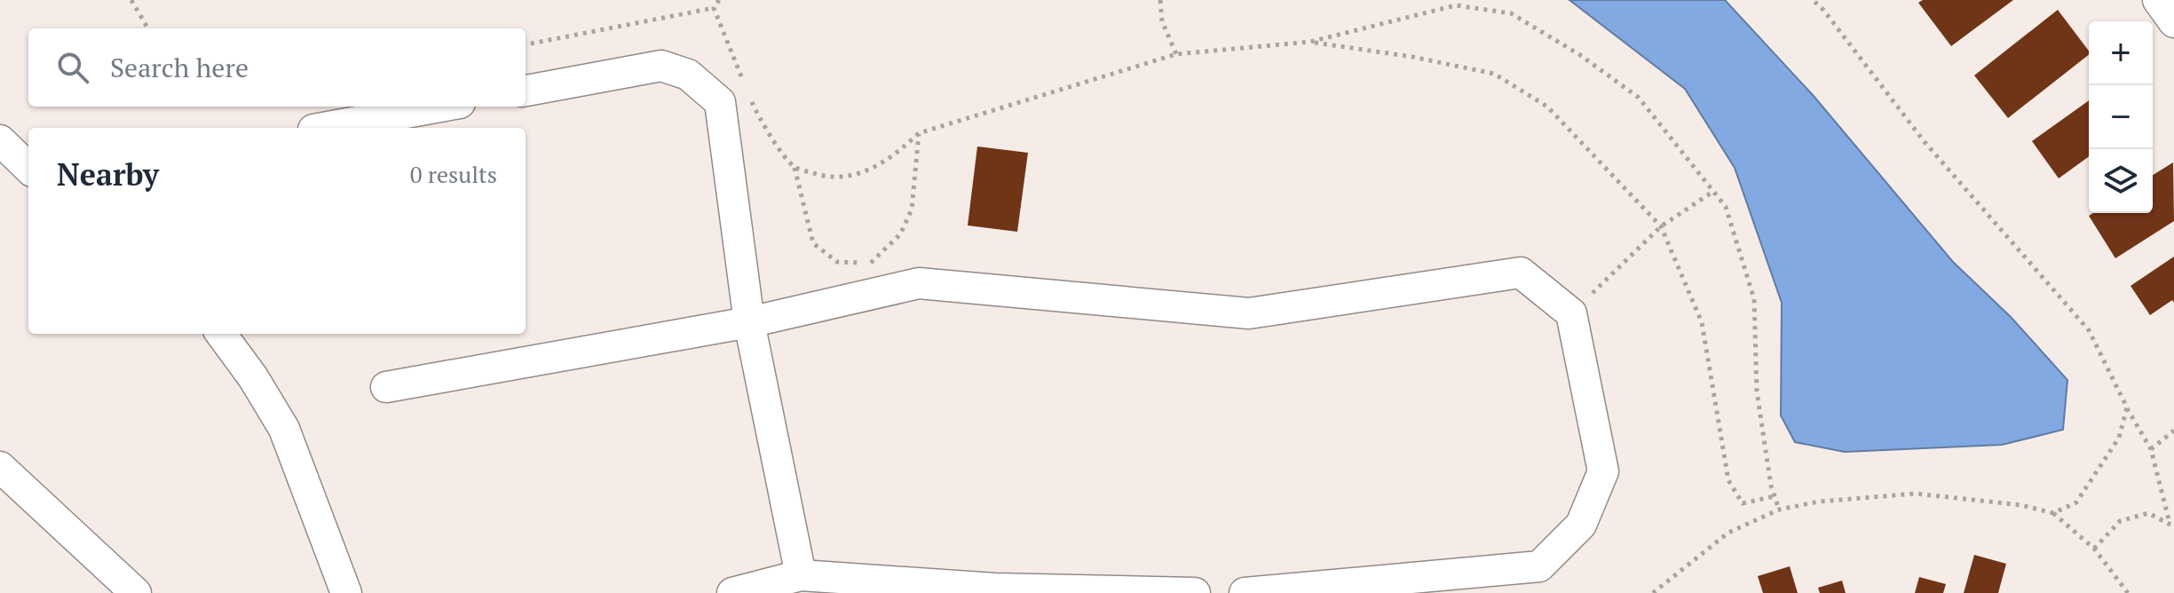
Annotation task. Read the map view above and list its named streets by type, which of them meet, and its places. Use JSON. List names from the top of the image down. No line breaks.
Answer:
{"page":{"map_buttons":["+","−"],"search":"Search here","heading":["Nearby","0 results"]}}
